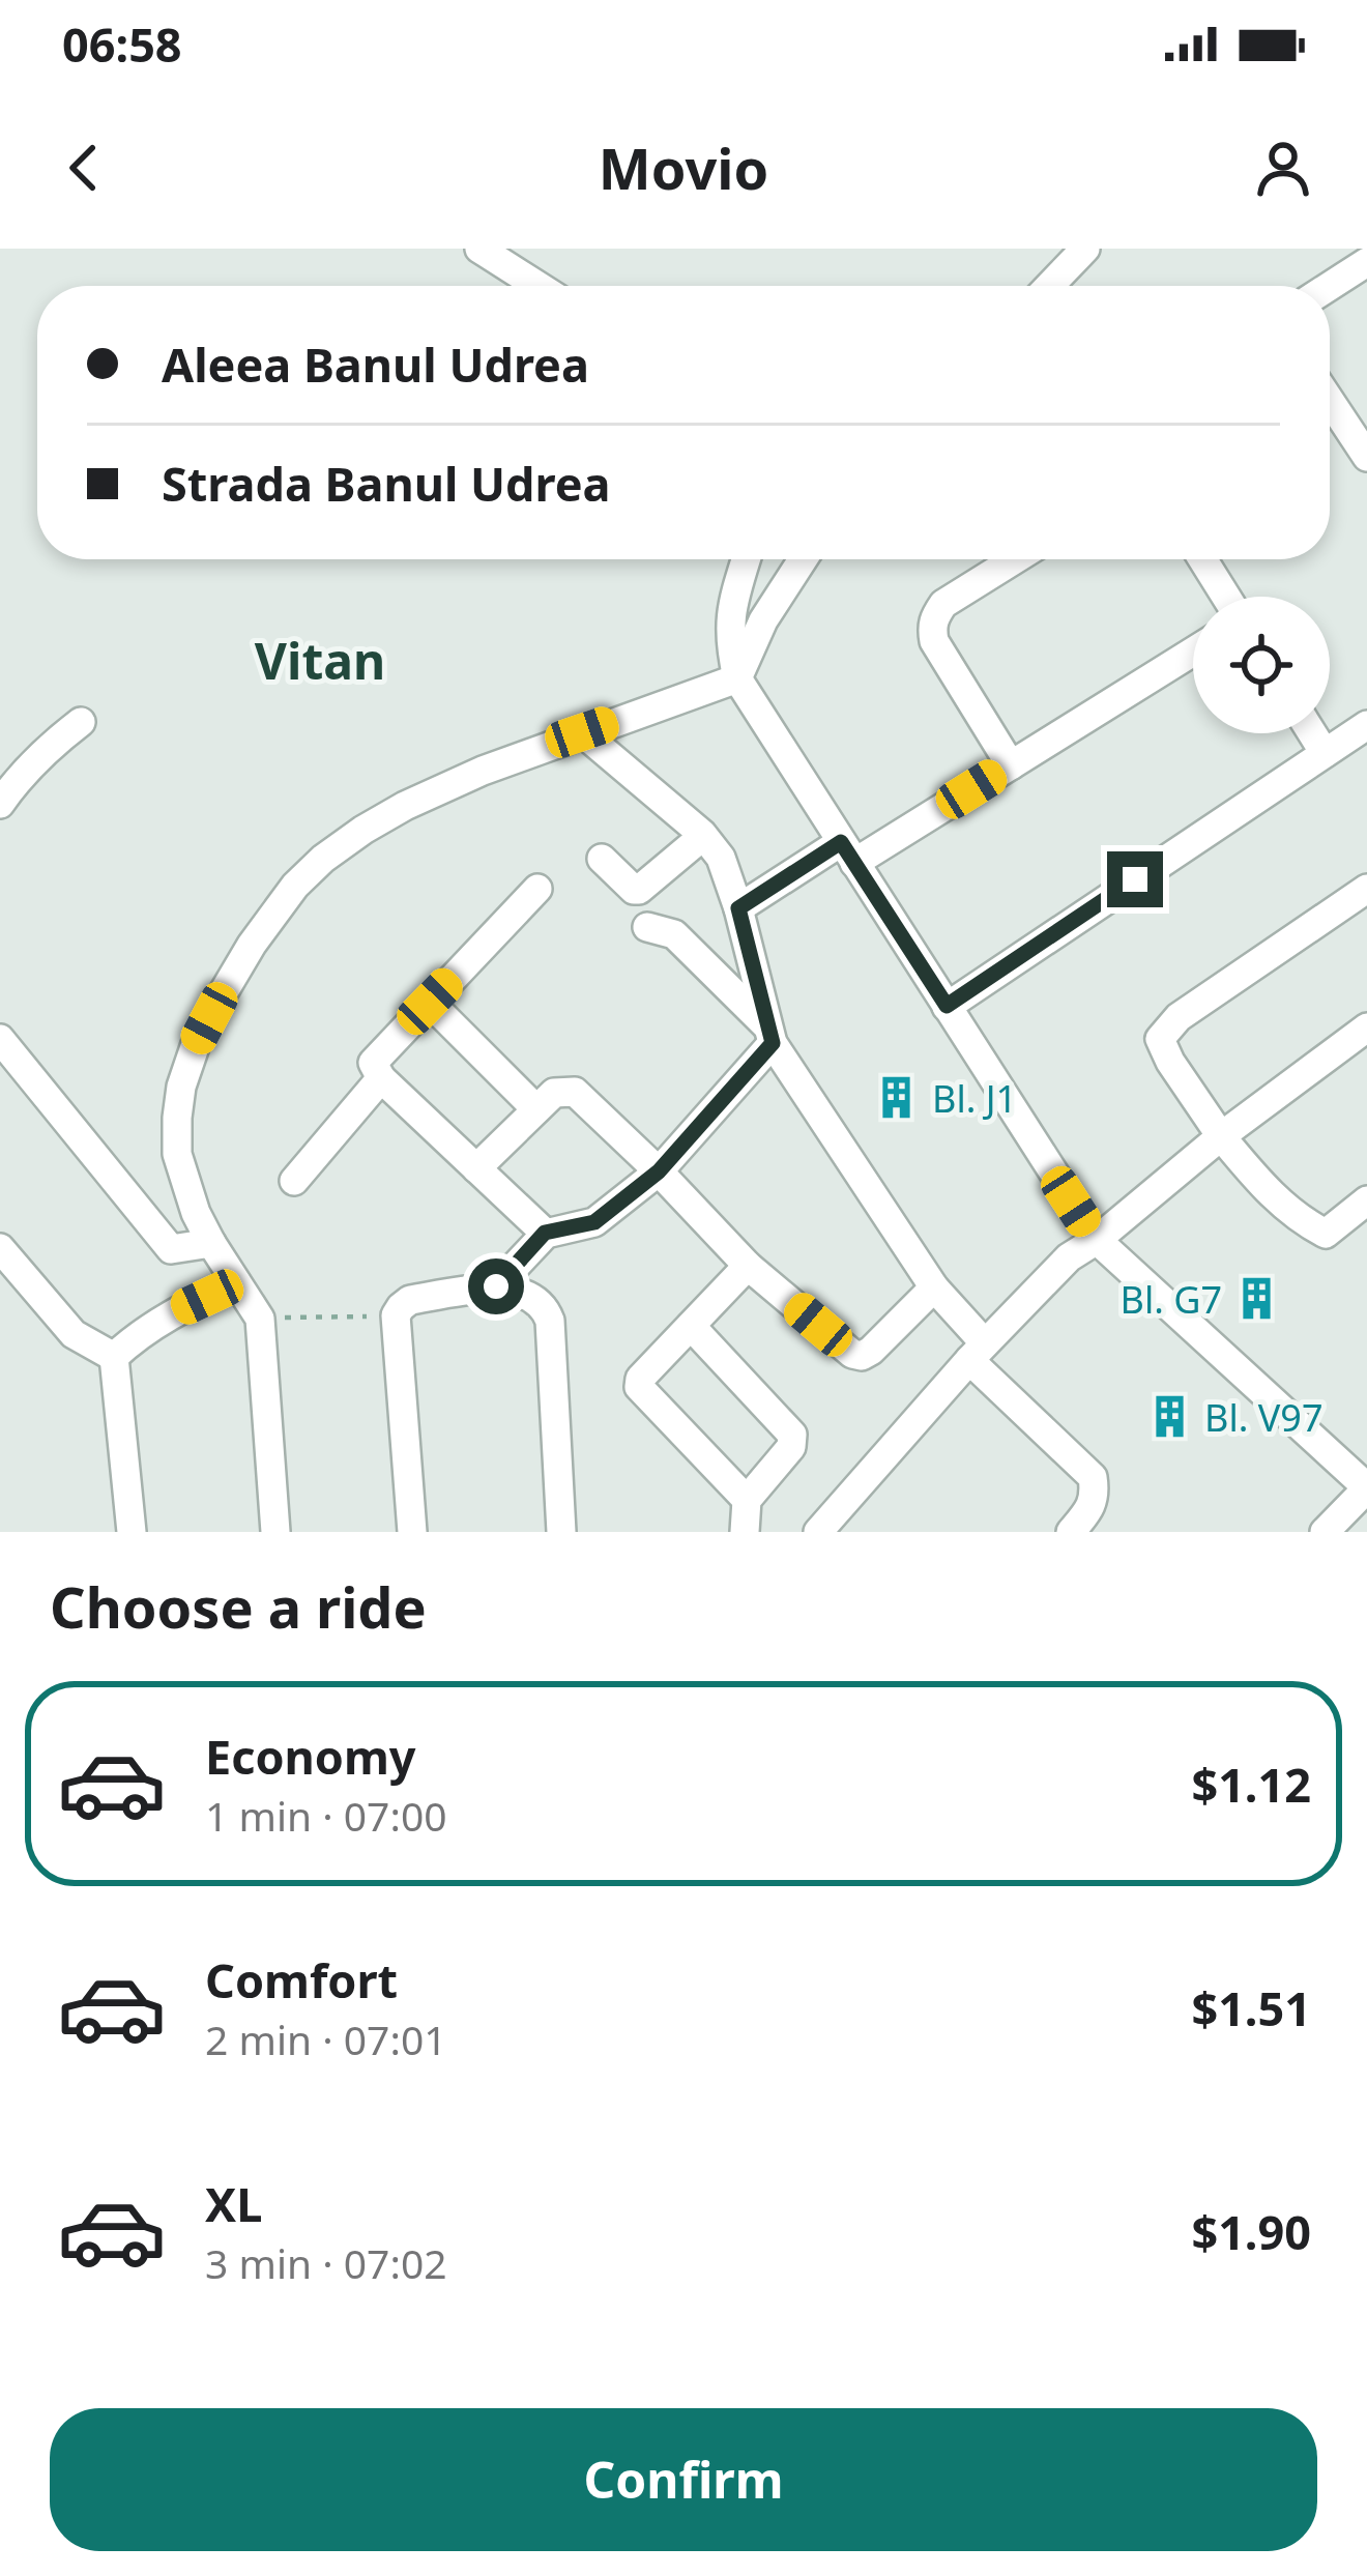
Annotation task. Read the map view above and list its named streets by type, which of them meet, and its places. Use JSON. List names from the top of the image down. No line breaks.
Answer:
{"districts":["Vitan"],"places":{"building":["Bl. J1","Bl. G7","Bl. V97"]},"page":{"status":"06:58","header":"Movio","banner":["Aleea Banul Udrea","Strada Banul Udrea"],"heading":"Choose a ride","list":[{"name":"Economy","note":"1 min · 07:00","value":"$1.12"},{"name":"Comfort","note":"2 min · 07:01","value":"$1.51"},{"name":"XL","note":"3 min · 07:02","value":"$1.90"}],"buttons":"Confirm"}}
